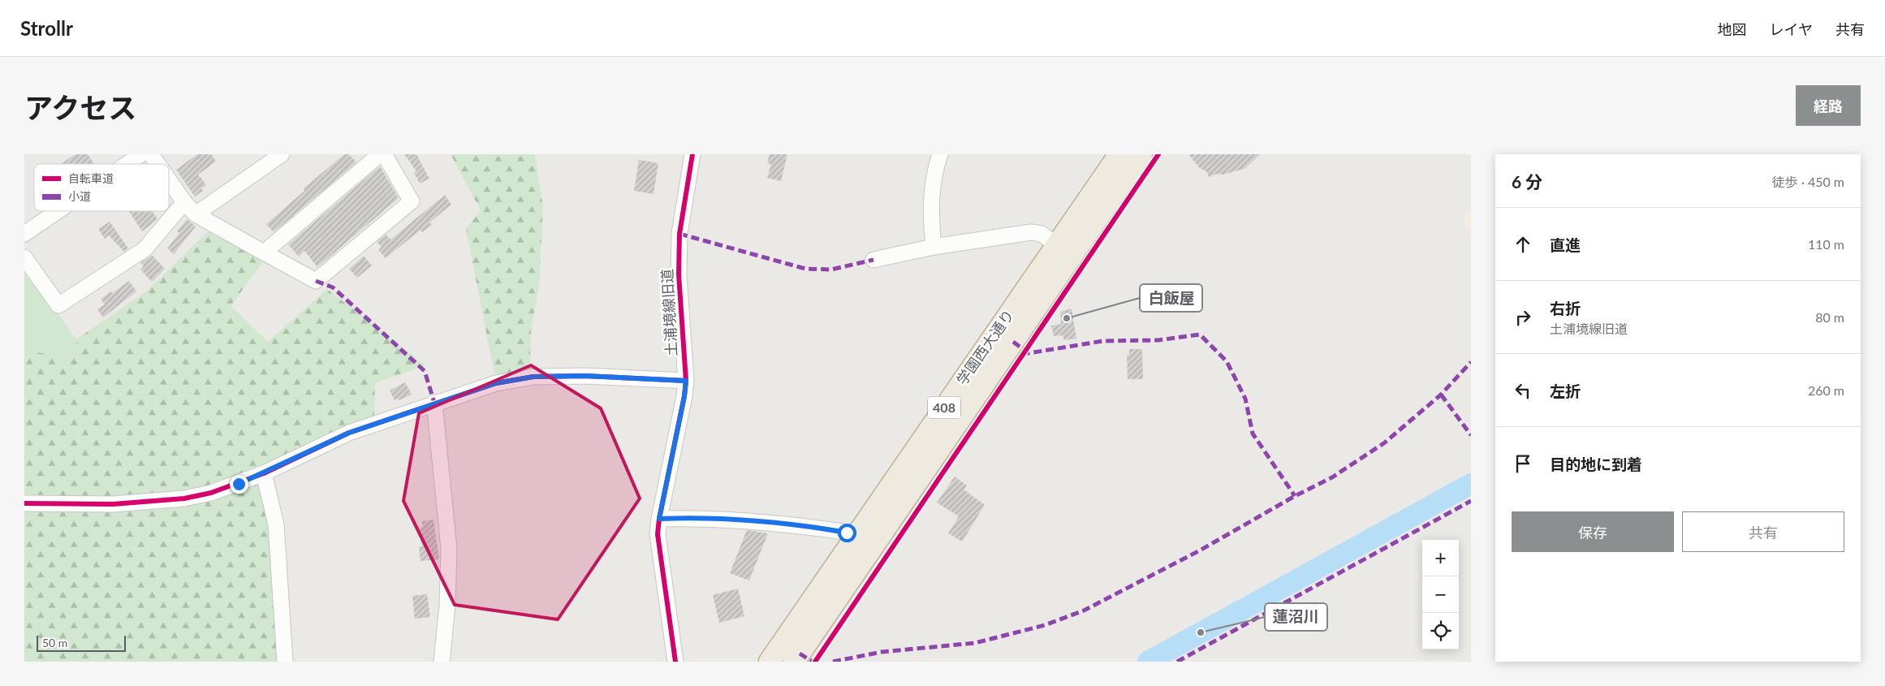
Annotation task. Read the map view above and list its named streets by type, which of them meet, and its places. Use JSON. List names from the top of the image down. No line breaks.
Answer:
{"streets":{"highway":["学園西大通り","408"],"street":["土浦境線旧道"]},"places":["白飯屋","蓮沼川"],"legend":["自転車道","小道"],"scale_bar":"50 m","page":{"header":"Strollr","nav":["地図","レイヤ","共有"],"title":"アクセス","buttons":["経路",["保存","共有"]],"heading":["6 分","徒歩 · 450 m"],"list":[["直進","110 m"],["右折","土浦境線旧道","80 m"],["左折","260 m"],"目的地に到着"],"map_buttons":["+","−"],"scale":"50 m"}}
